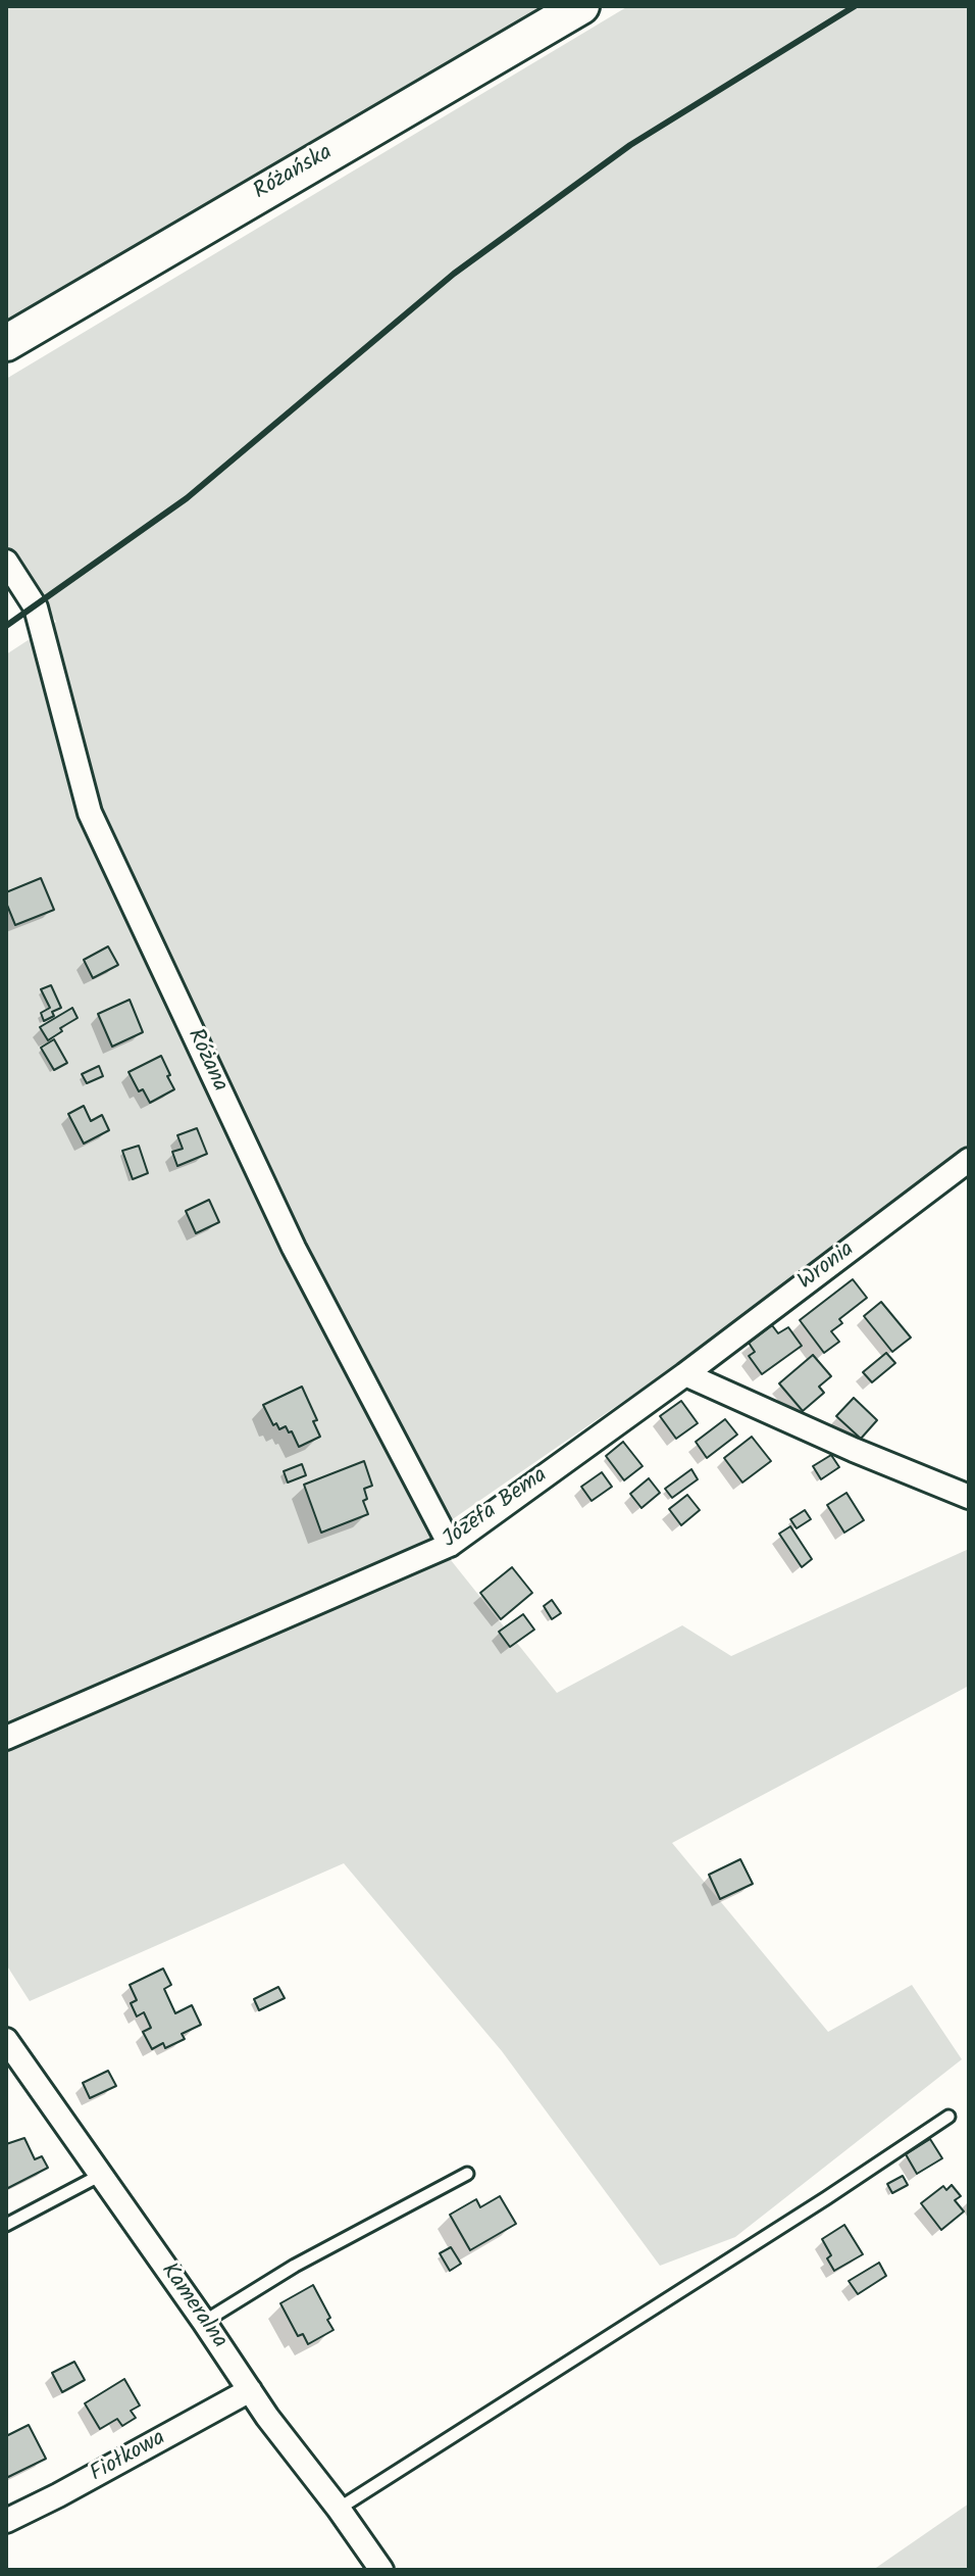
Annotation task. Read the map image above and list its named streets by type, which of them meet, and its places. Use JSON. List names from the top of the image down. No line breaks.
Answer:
{"streets":{"main road":["Różańska"],"street":["Różana","Wronia","Józefa Bema","Kameralna","Fiołkowa"]},"crossings":[["Różana","Józefa Bema"],["Wronia","Józefa Bema"],["Kameralna","Fiołkowa"]]}
